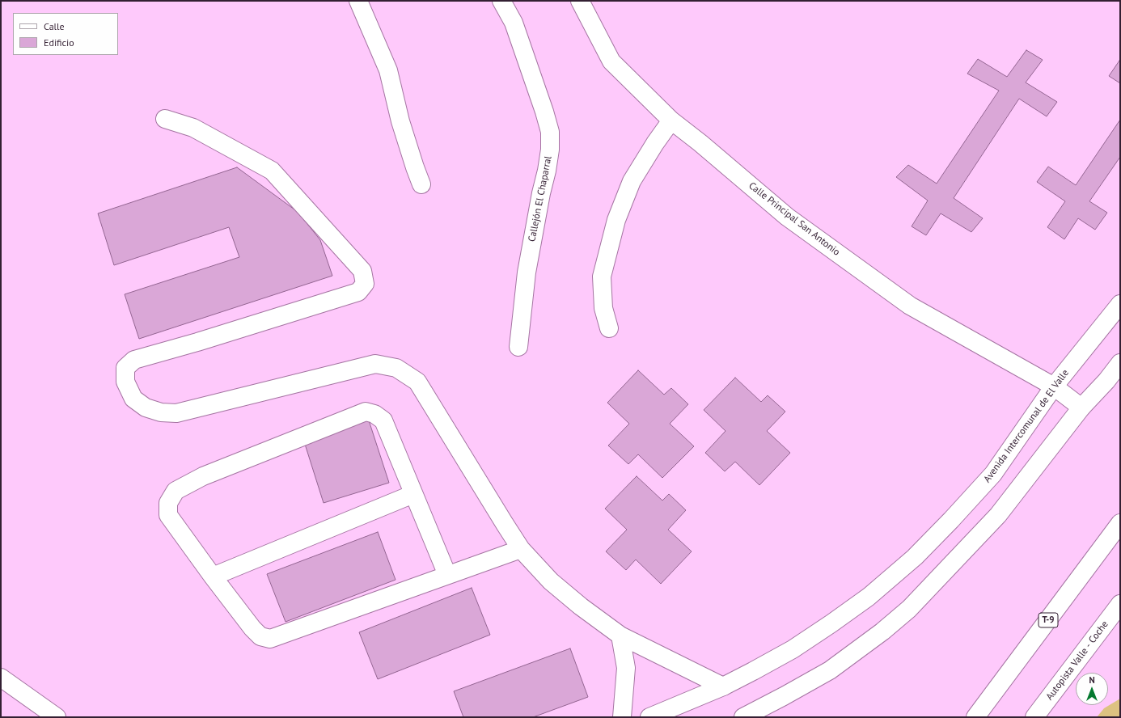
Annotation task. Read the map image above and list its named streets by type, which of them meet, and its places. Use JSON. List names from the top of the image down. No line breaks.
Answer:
{"streets":{"main road":["Callejón El Chaparral","Calle Principal San Antonio","Avenida Intercomunal de El Valle","T-9","Autopista Valle - Coche"]},"crossings":[["Calle Principal San Antonio","Avenida Intercomunal de El Valle"]],"legend":["Calle","Edificio"],"north":"top"}
